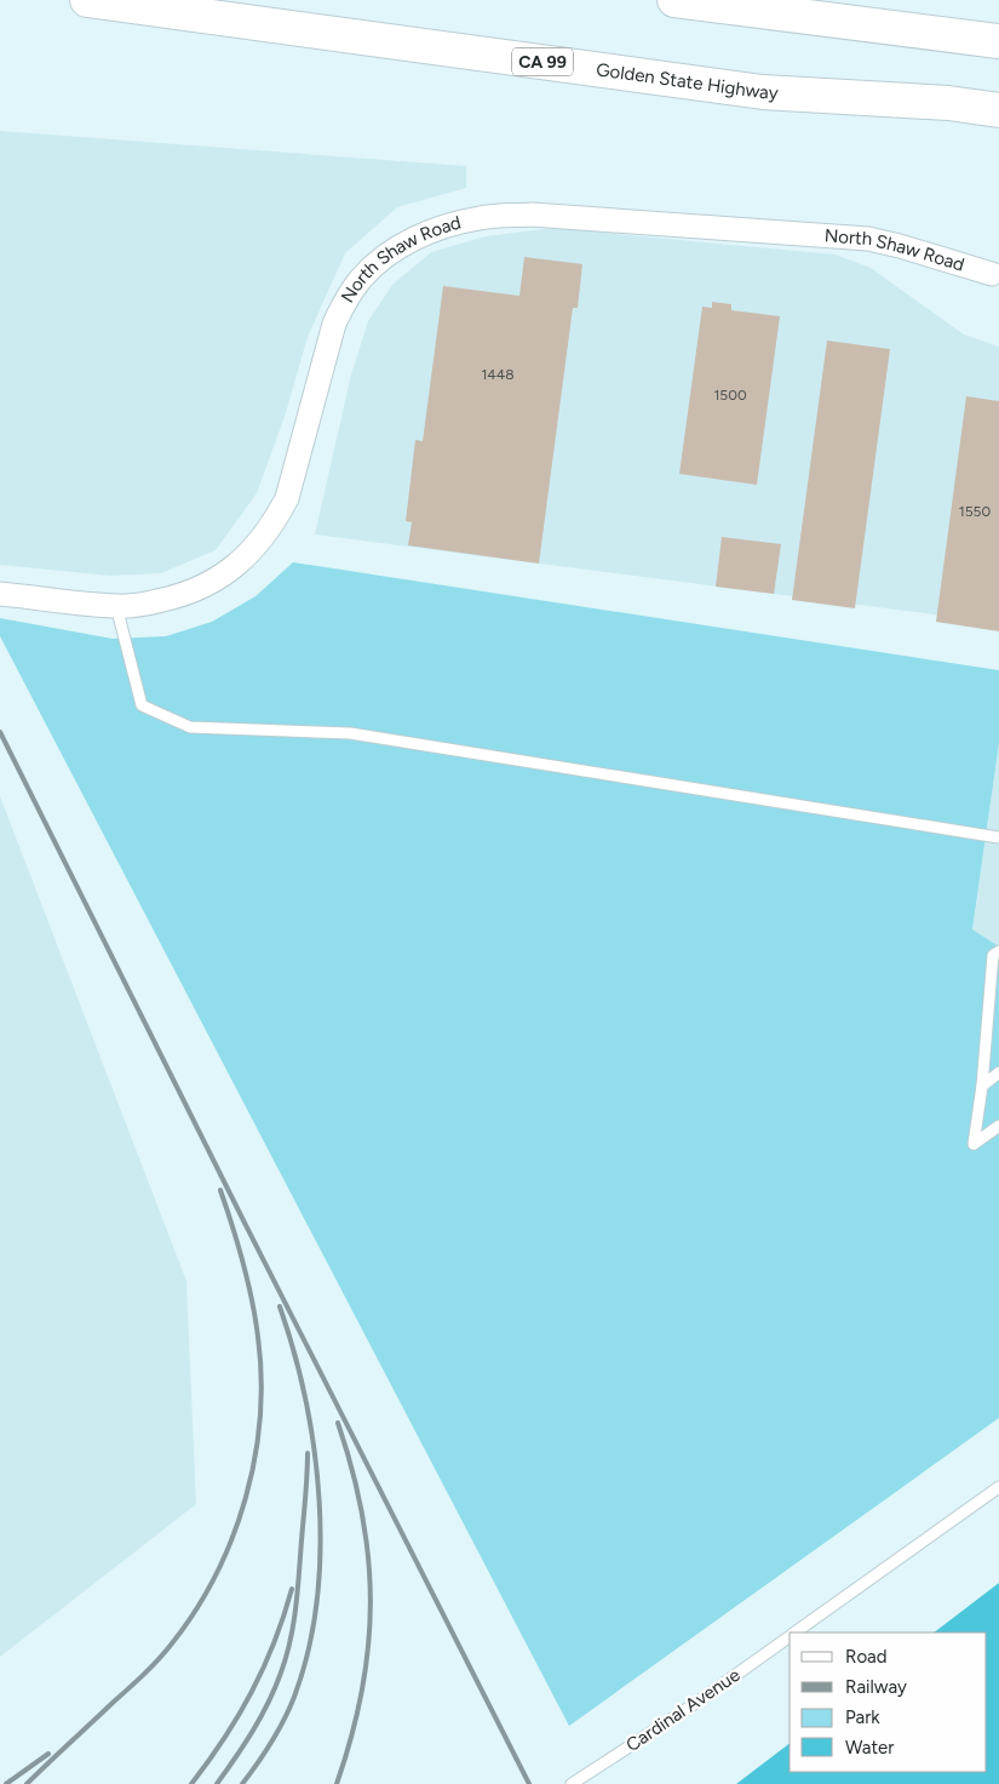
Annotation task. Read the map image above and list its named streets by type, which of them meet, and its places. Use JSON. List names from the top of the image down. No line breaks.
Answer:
{"streets":{"highway":["CA 99","Golden State Highway"],"street":["North Shaw Road"],"lane":["Cardinal Avenue"]},"house_numbers":["1448","1500","1550"],"legend":["Road","Railway","Park","Water"]}
